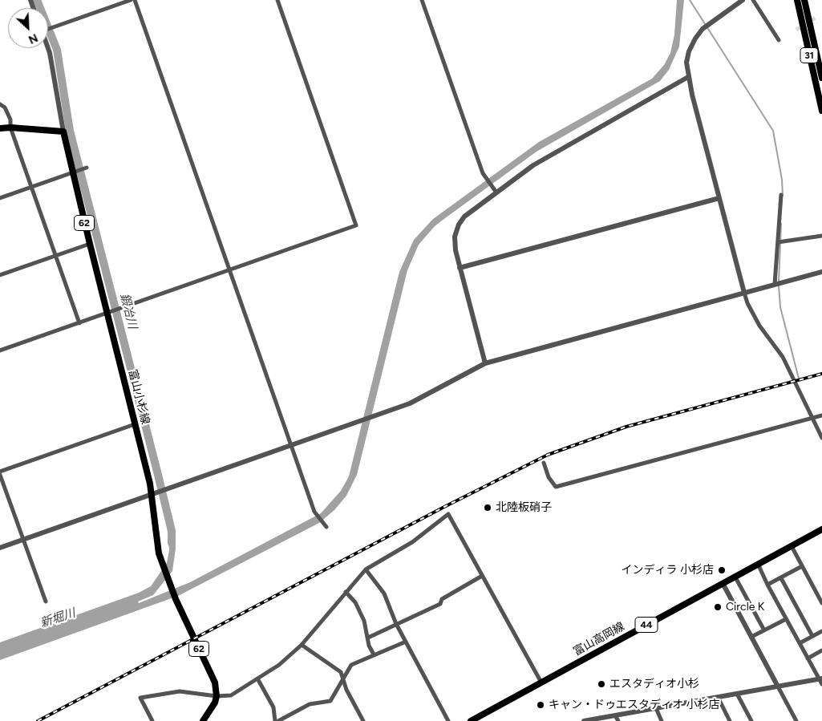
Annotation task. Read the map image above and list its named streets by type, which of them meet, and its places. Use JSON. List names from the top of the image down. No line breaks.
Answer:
{"streets":{"main road":["31","62","富山小杉線","44","富山高岡線"]},"water":["鍛冶川","新堀川"],"places":["北陸板硝子","インディラ 小杉店","Circle K","エスタディオ小杉","キャン・ドゥエスタディオ 小杉店"],"north":"bottom right"}
